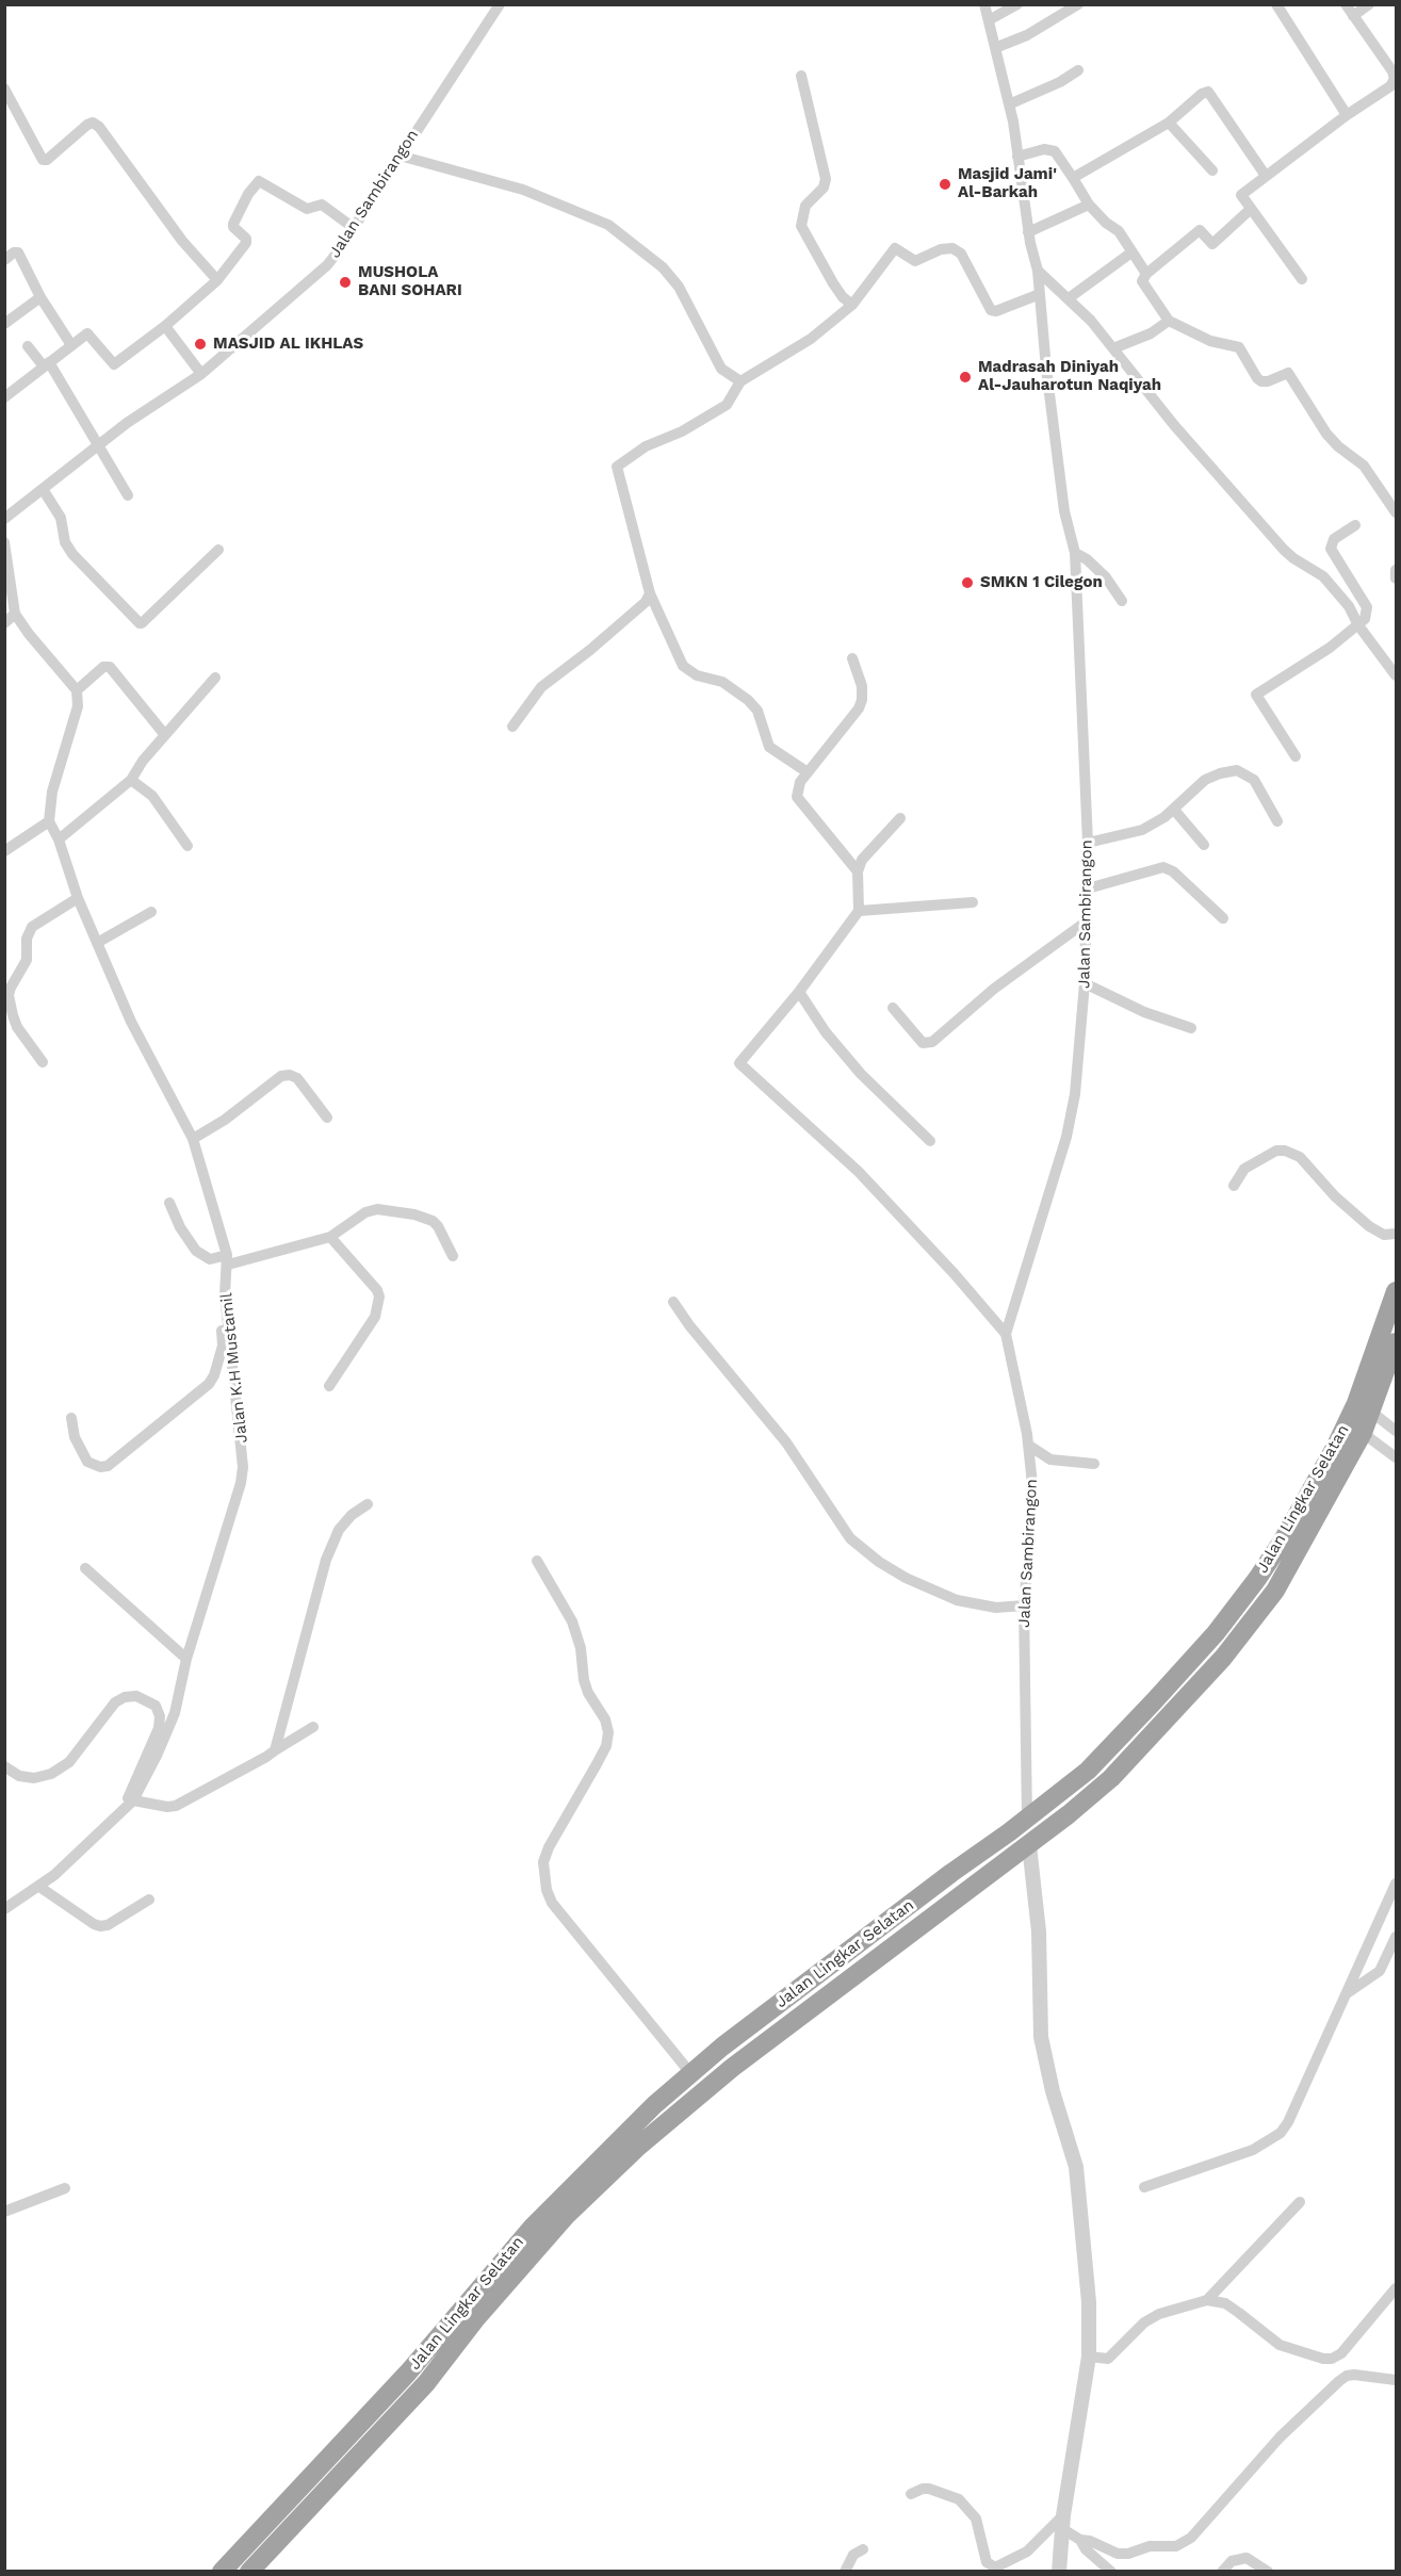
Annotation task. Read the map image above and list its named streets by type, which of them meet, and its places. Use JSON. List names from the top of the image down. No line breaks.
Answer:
{"streets":{"highway":["Jalan Lingkar Selatan"],"street":["Jalan Sambirangon","Jalan K.H Mustamil"]},"crossings":[["Jalan Sambirangon","Jalan Lingkar Selatan"]],"places":["Masjid Jami' Al-Barkah","MUSHOLA BANI SOHARI","MASJID AL IKHLAS","Madrasah Diniyah Al-Jauharotun Naqiyah","SMKN 1 Cilegon"]}
